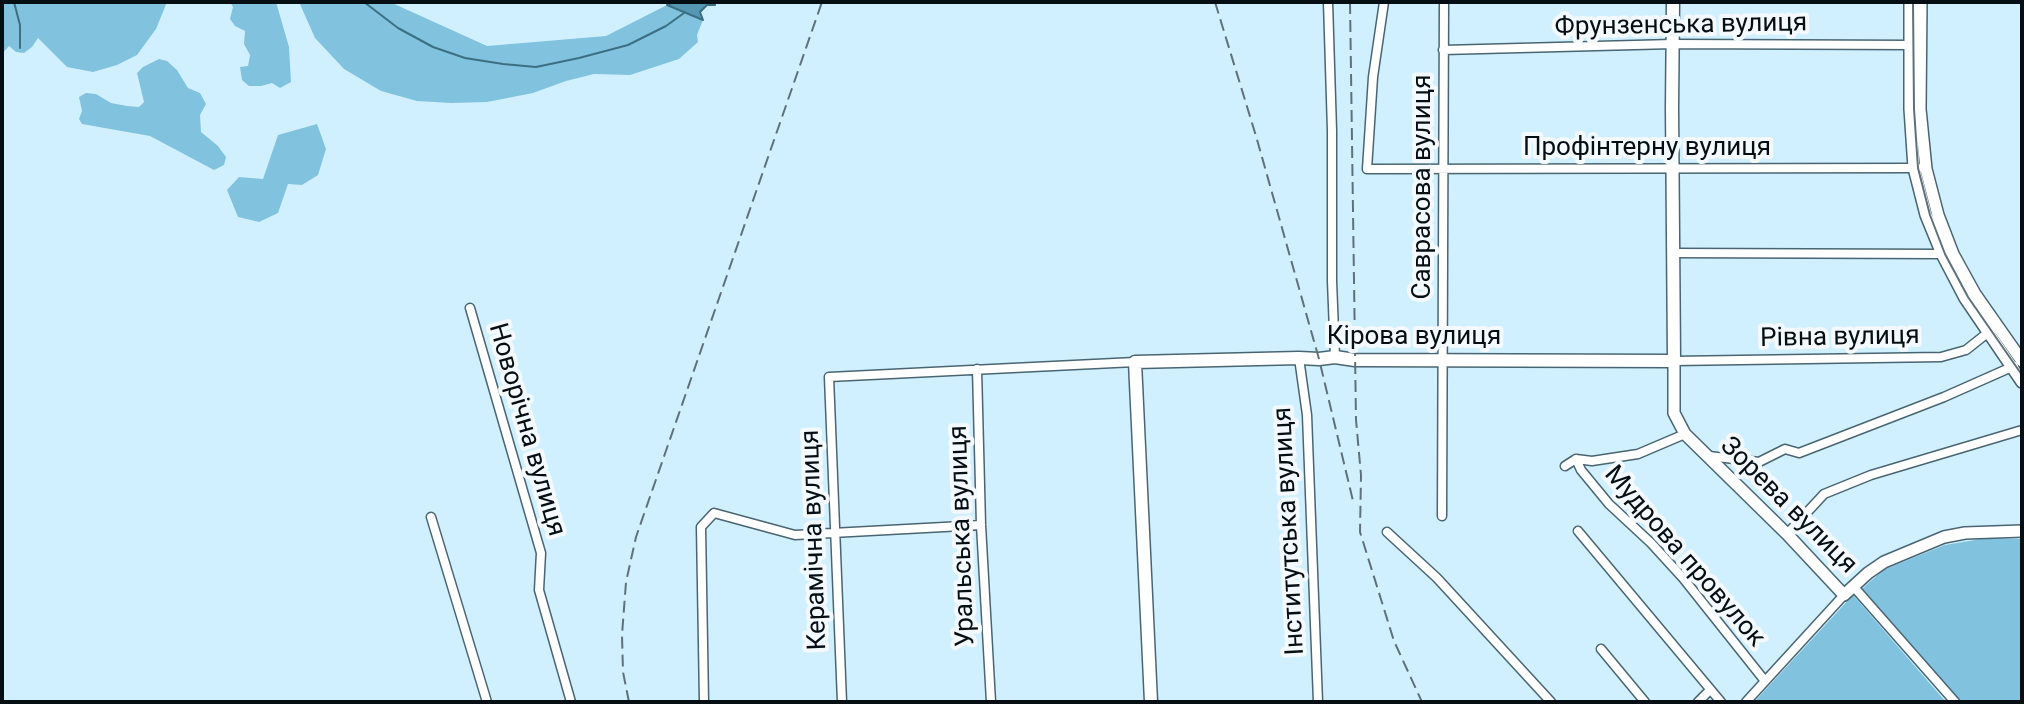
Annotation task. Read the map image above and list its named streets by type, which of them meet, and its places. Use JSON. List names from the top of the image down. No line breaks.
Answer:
{"streets":{"main road":["Кірова вулиця"],"street":["Фрунзенська вулиця","Профінтерну вулиця","Саврасова вулиця","Рівна вулиця","Новорічна вулиця","Зорева вулиця","Інститутська вулиця","Уральська вулиця","Керамічна вулиця","Мудрова провулок"]},"crossings":[["Фрунзенська вулиця","Саврасова вулиця"],["Профінтерну вулиця","Саврасова вулиця"],["Саврасова вулиця","Кірова вулиця"],["Кірова вулиця","Рівна вулиця"],["Кірова вулиця","Зорева вулиця"],["Кірова вулиця","Інститутська вулиця"],["Рівна вулиця","Зорева вулиця"],["Зорева вулиця","Мудрова провулок"],["Уральська вулиця","Керамічна вулиця"]]}
